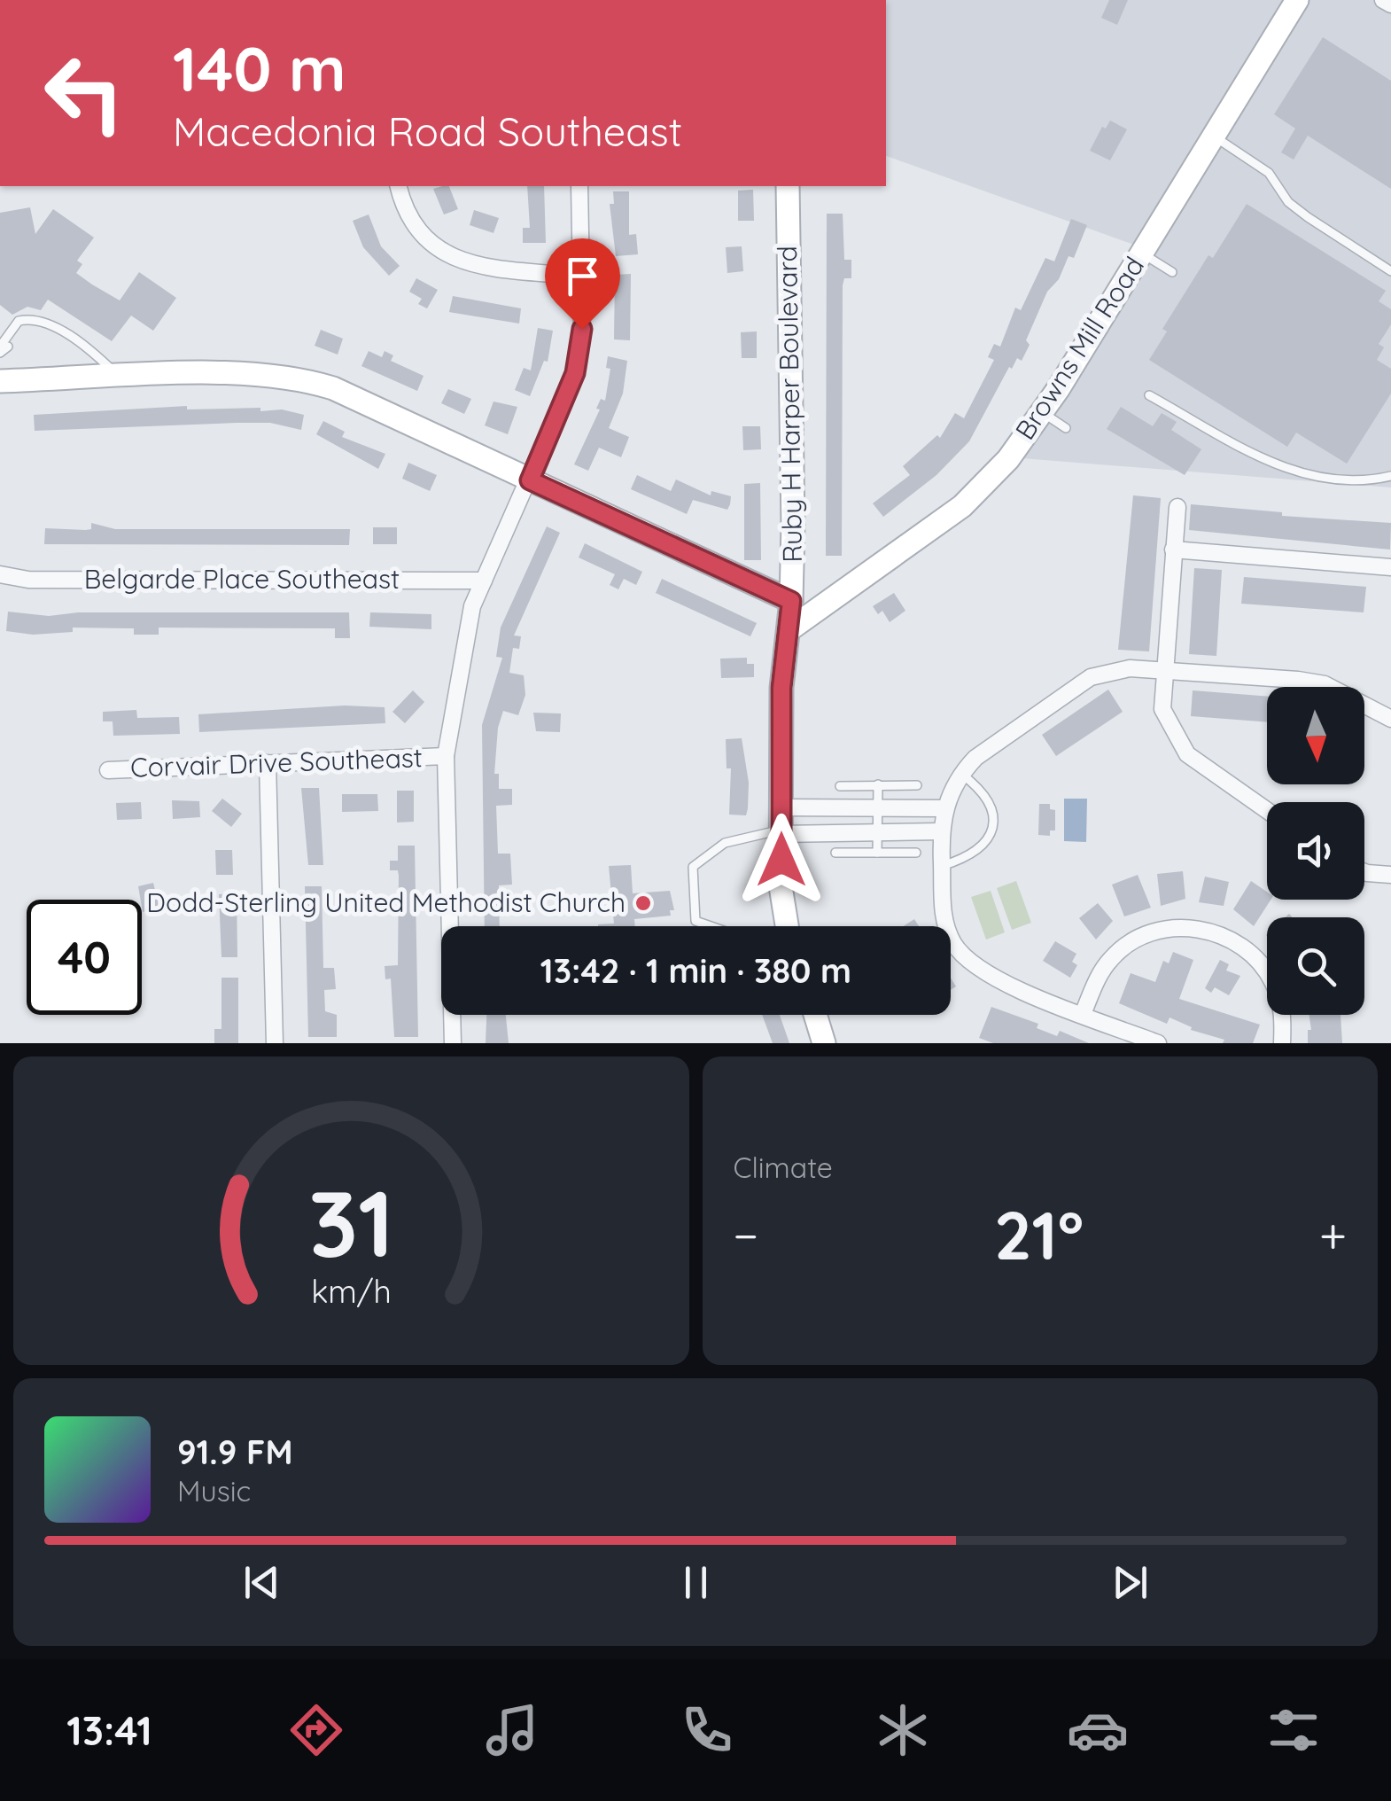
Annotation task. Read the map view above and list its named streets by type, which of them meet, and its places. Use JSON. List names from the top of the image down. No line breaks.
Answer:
{"streets":{"street":["Browns Mill Road","Ruby H Harper Boulevard","Belgarde Place Southeast","Corvair Drive Southeast"]},"crossings":[["Browns Mill Road","Ruby H Harper Boulevard"]],"places":["Dodd-Sterling United Methodist Church"],"north":"bottom","page":{"turn":["140 m","Macedonia Road Southeast"],"limit":"40","trip":"13:42 · 1 min · 380 m","tile":"Climate","heat":["−","21°","+"],"song":["91.9 FM","Music"],"tabs":"13:41","gauge":["31","km/h"]}}
